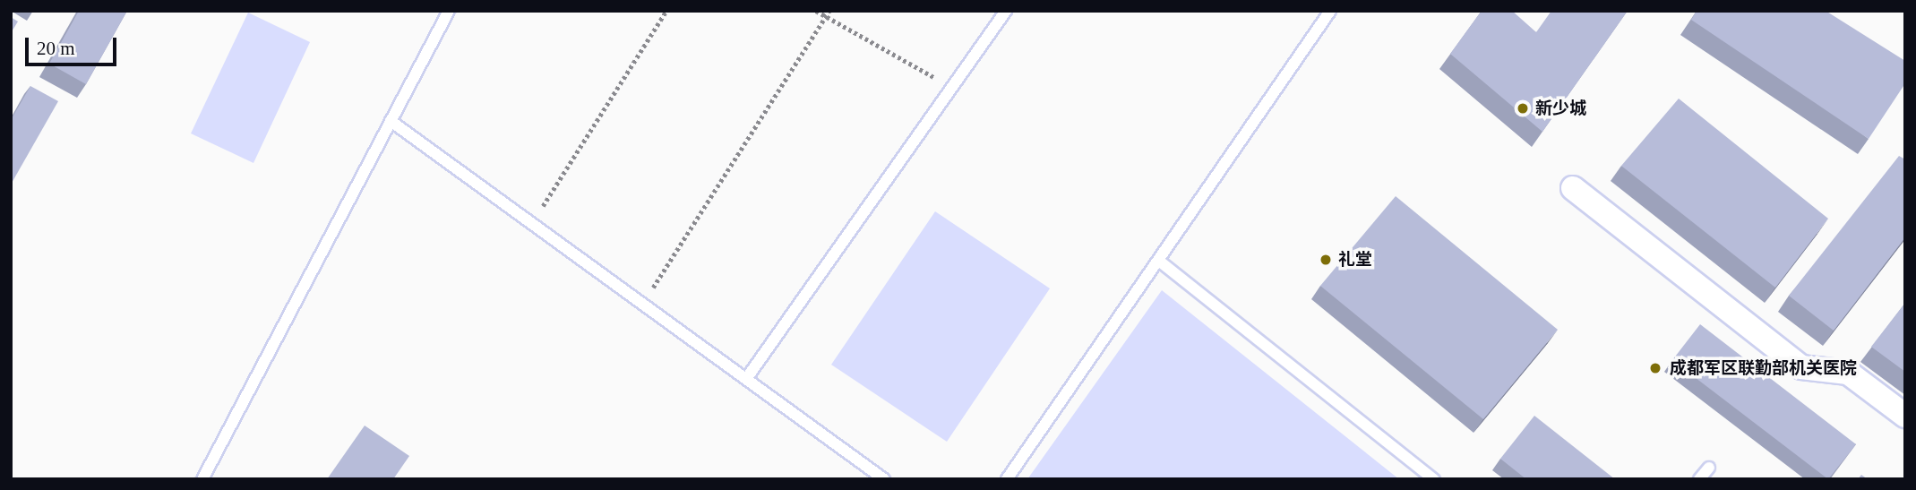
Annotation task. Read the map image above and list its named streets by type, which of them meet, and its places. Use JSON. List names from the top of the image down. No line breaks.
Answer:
{"places":["新少城","礼堂","成都军区联勤部机关医院"],"scale_bar":"20 m"}
